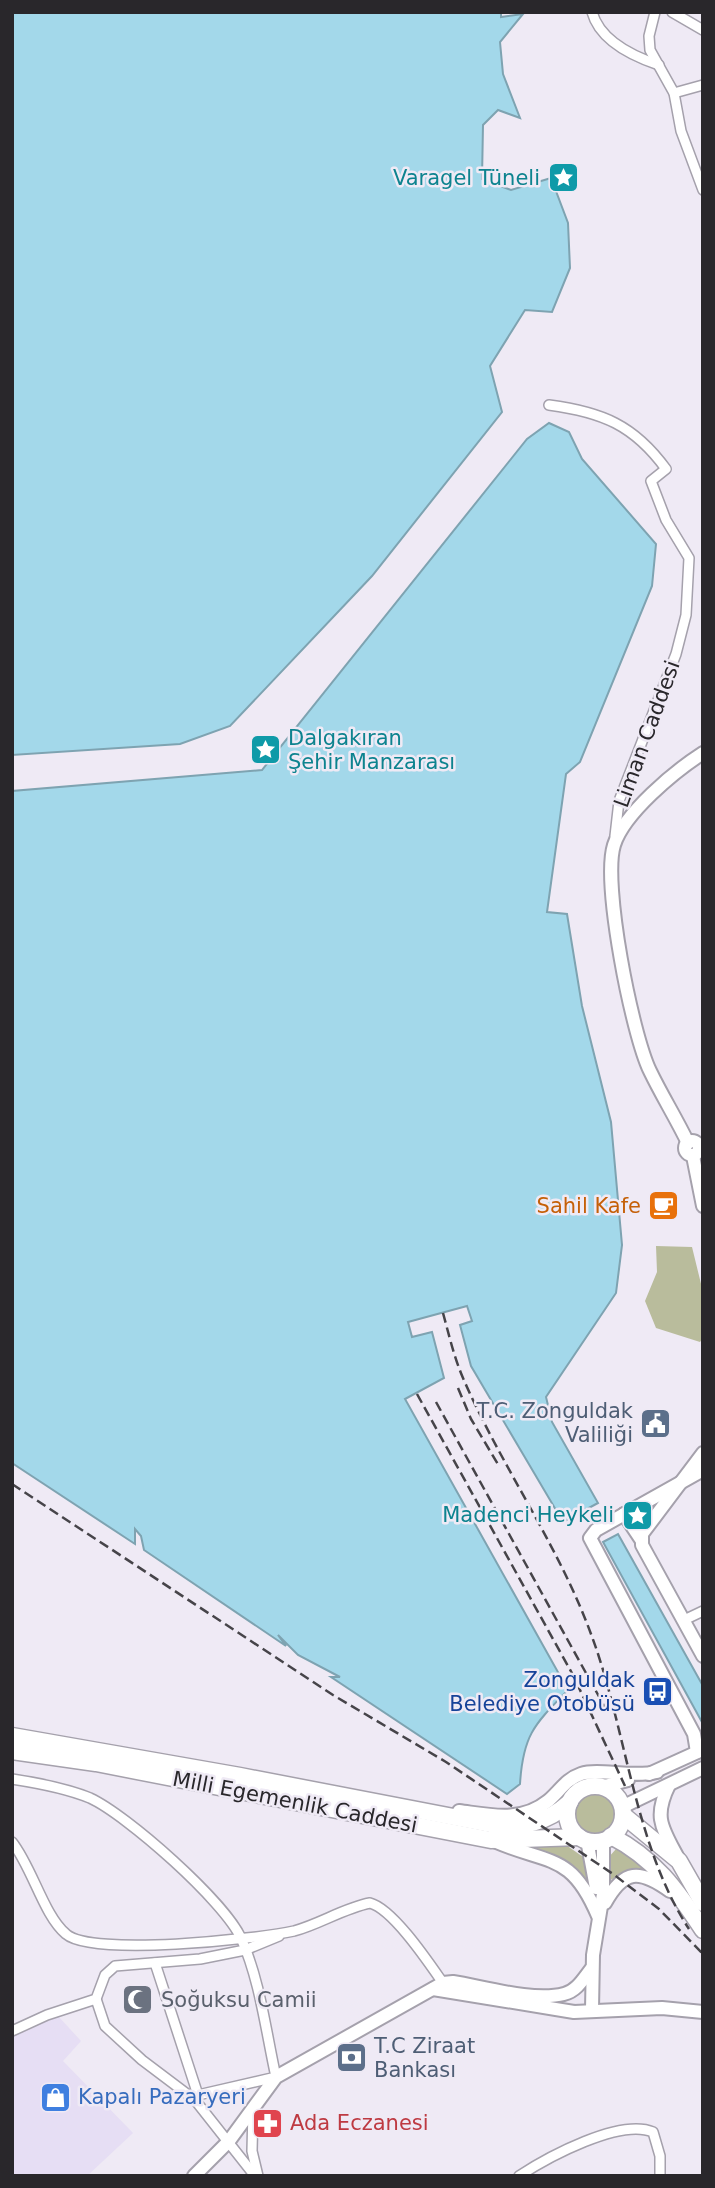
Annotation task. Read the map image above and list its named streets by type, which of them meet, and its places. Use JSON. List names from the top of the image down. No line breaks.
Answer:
{"streets":{"highway":["Milli Egemenlik Caddesi"],"street":["Liman Caddesi"]},"places":{"place":["Varagel Tüneli","Dalgakıran Şehir Manzarası","Madenci Heykeli"],"cafe":["Sahil Kafe"],"public building":["T.C. Zonguldak Valiliği"],"bus stop":["Zonguldak Belediye Otobüsü"],"mosque":["Soğuksu Camii"],"bank":["T.C Ziraat Bankası"],"shop":["Kapalı Pazaryeri"],"pharmacy":["Ada Eczanesi"]}}
